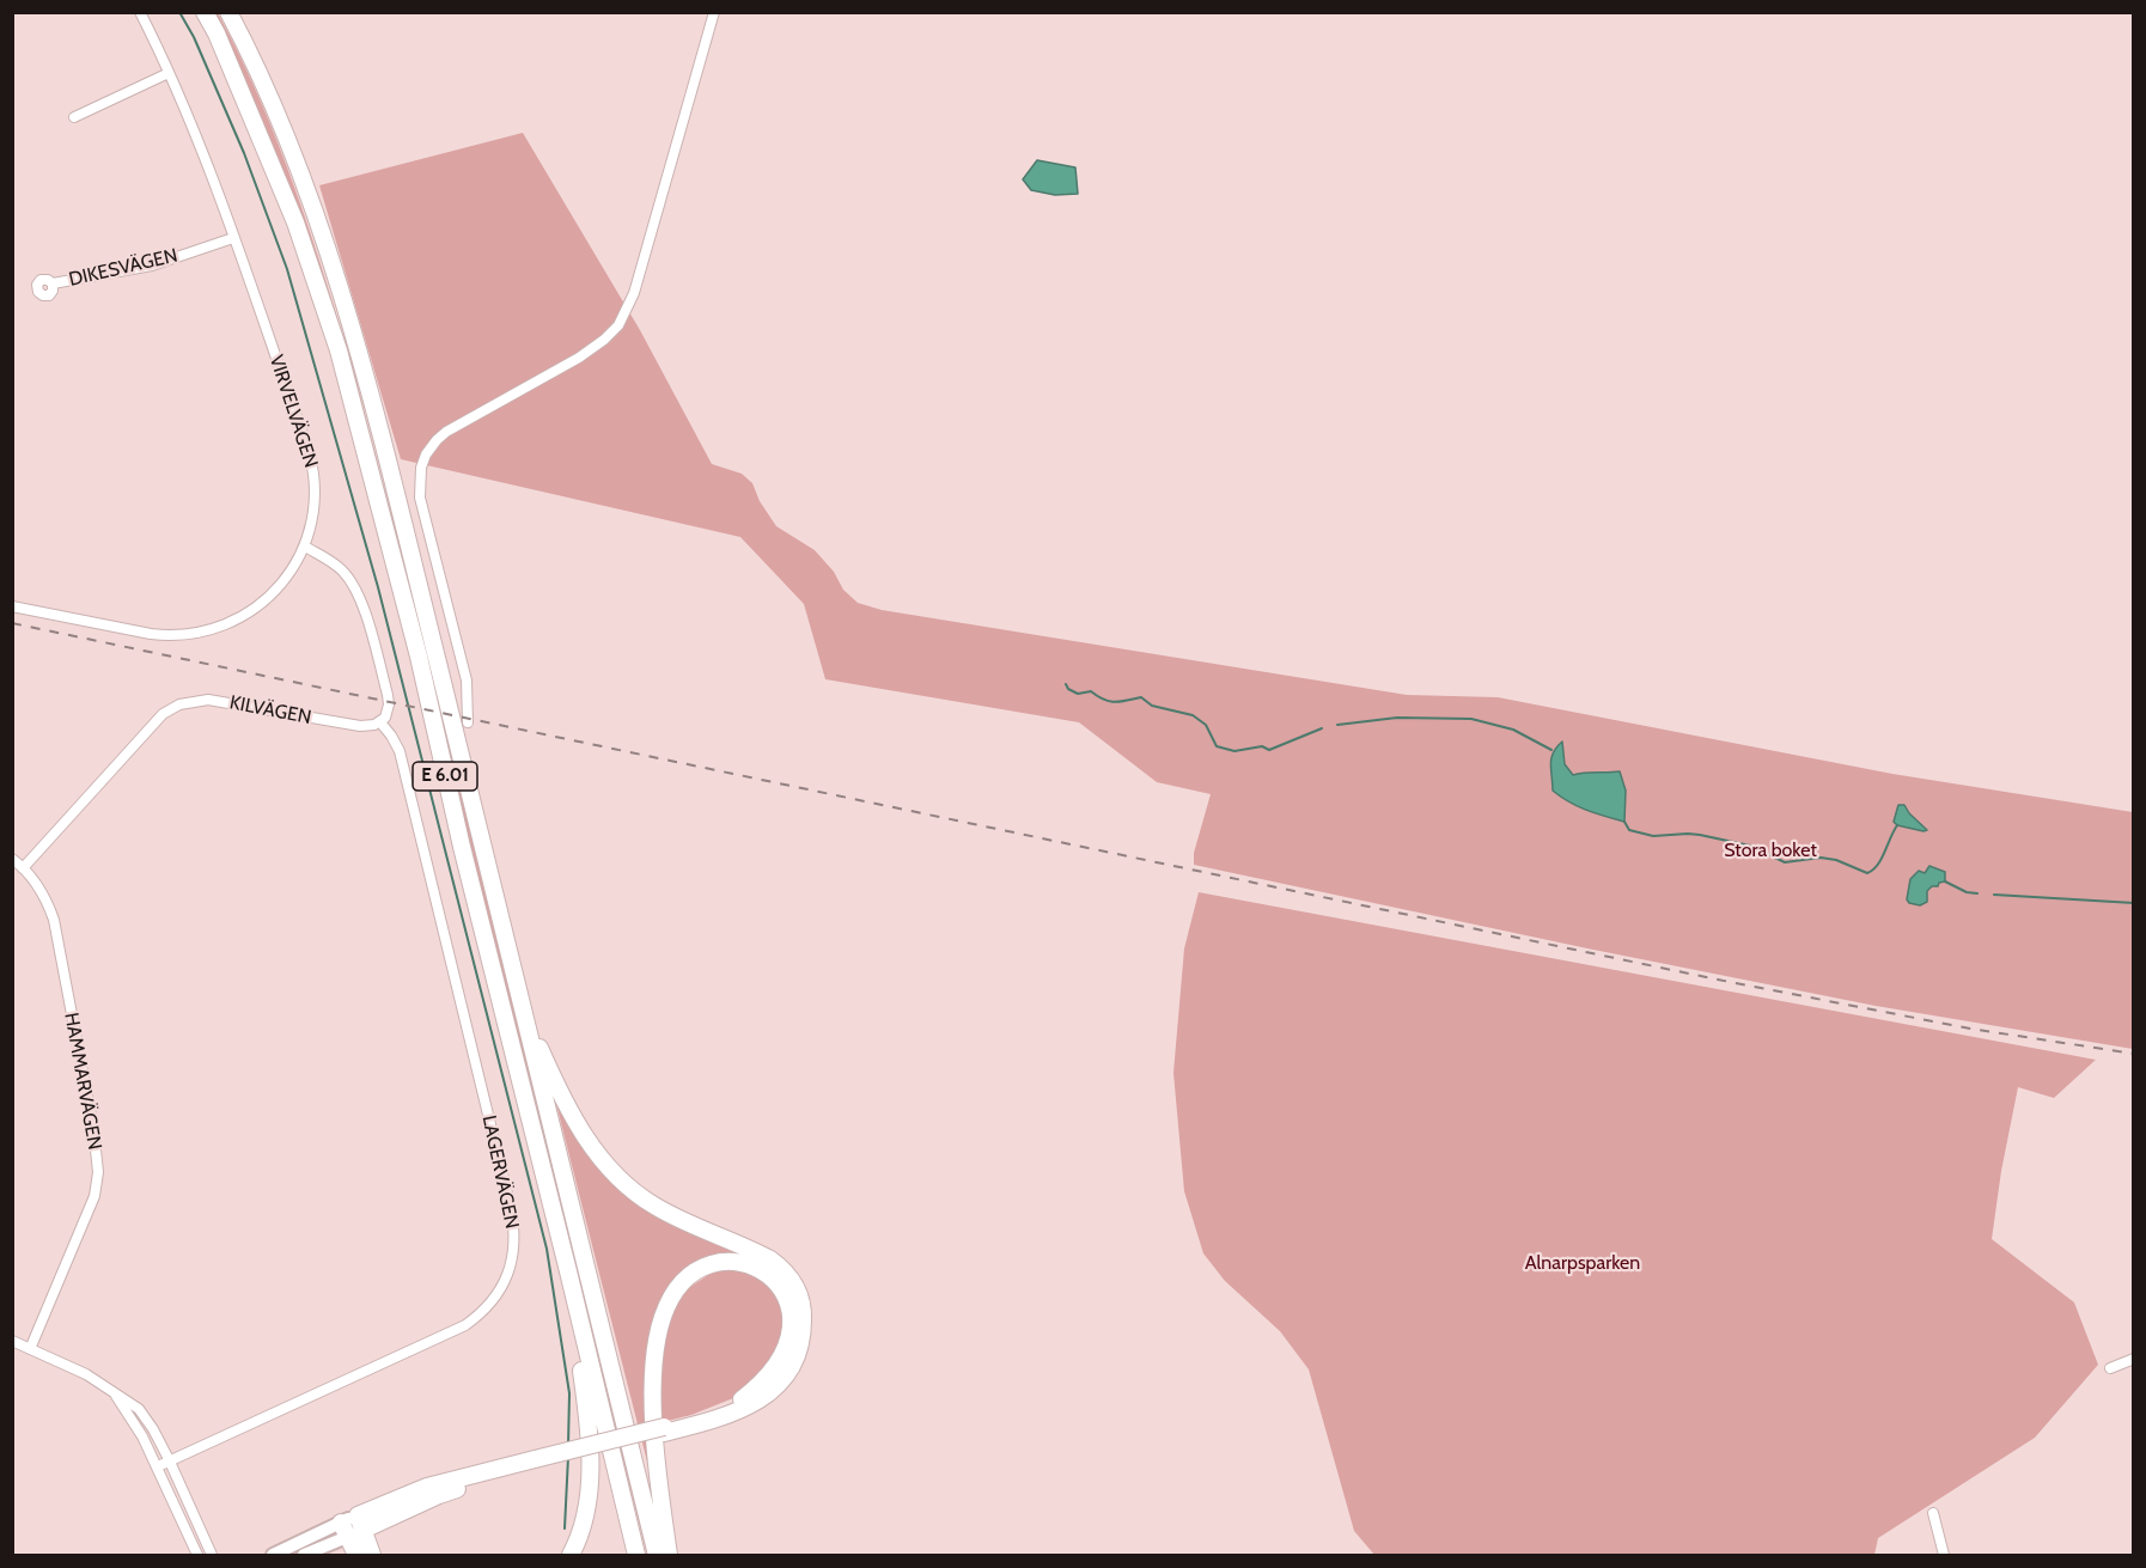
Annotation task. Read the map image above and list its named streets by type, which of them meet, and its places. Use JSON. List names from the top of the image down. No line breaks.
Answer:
{"streets":{"highway":["E 6.01"],"street":["DIKESVÄGEN","VIRVELVÄGEN","KILVÄGEN","HAMMARVÄGEN","LAGERVÄGEN"]},"crossings":[["DIKESVÄGEN","VIRVELVÄGEN"],["KILVÄGEN","HAMMARVÄGEN"],["KILVÄGEN","LAGERVÄGEN"]],"parks":["Stora boket","Alnarpsparken"]}
